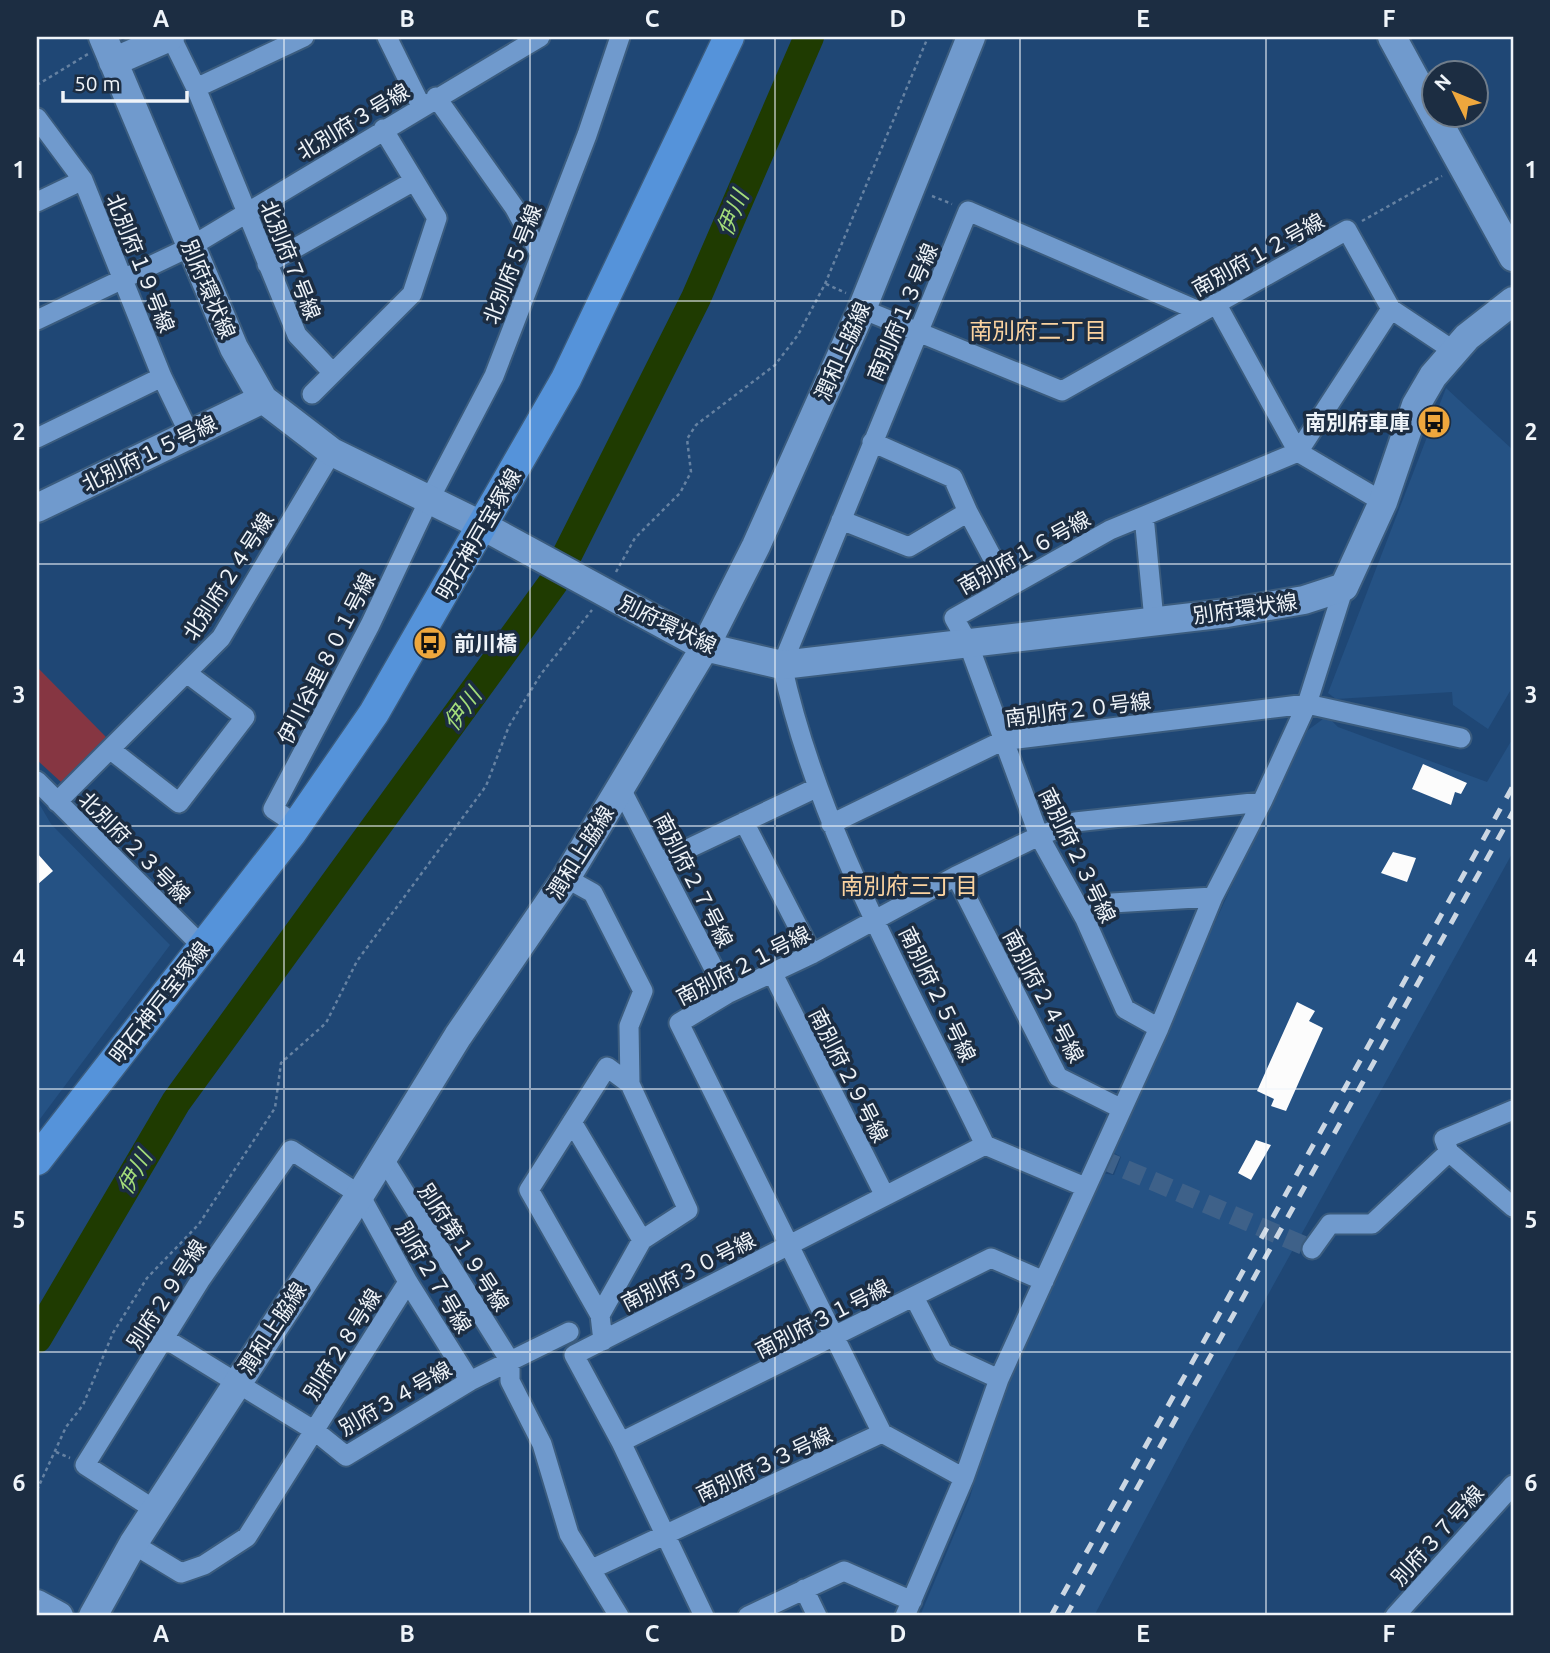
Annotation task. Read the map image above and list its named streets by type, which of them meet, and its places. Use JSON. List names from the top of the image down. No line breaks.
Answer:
{"streets":{"main road":["明石神戸宝塚線"],"street":["北別府３号線","南別府１２号線","北別府７号線","北別府１９号線","北別府５号線","別府環状線","南別府１３号線","潤和上脇線","北別府１５号線","南別府１６号線","北別府２４号線","伊川谷里８０１号線","南別府２０号線","北別府２３号線","南別府２３号線","南別府２７号線","南別府２１号線","南別府２５号線","南別府２４号線","南別府２９号線","別府第１９号線","南別府３０号線","別府２７号線","別府２９号線","南別府３１号線","別府２８号線","別府３４号線","南別府３３号線","別府３７号線"]},"crossings":[["北別府３号線","北別府７号線"],["北別府３号線","北別府１９号線"],["北別府３号線","別府環状線"],["南別府１２号線","南別府１３号線"],["南別府１２号線","潤和上脇線"],["北別府１９号線","北別府１５号線"],["北別府５号線","別府環状線"],["北別府５号線","伊川谷里８０１号線"],["別府環状線","南別府１３号線"],["別府環状線","潤和上脇線"],["別府環状線","北別府１５号線"],["別府環状線","明石神戸宝塚線"],["別府環状線","南別府１６号線"],["別府環状線","北別府２４号線"],["別府環状線","伊川谷里８０１号線"],["別府環状線","南別府２３号線"],["別府環状線","南別府２５号線"],["南別府１３号線","南別府２５号線"],["潤和上脇線","南別府２７号線"],["潤和上脇線","別府第１９号線"],["潤和上脇線","別府２７号線"],["潤和上脇線","別府２９号線"],["潤和上脇線","別府２８号線"],["潤和上脇線","別府３４号線"],["明石神戸宝塚線","伊川谷里８０１号線"],["明石神戸宝塚線","北別府２３号線"],["南別府１６号線","南別府２３号線"],["北別府２４号線","北別府２３号線"],["南別府２０号線","南別府２３号線"],["南別府２０号線","南別府２５号線"],["南別府２３号線","南別府２１号線"],["南別府２７号線","南別府２１号線"],["南別府２１号線","南別府２５号線"],["南別府２１号線","南別府２４号線"],["南別府２１号線","南別府２９号線"],["南別府２１号線","南別府３０号線"],["南別府２１号線","南別府３１号線"],["南別府２１号線","南別府３３号線"],["南別府２５号線","南別府３０号線"],["南別府２９号線","南別府３０号線"],["別府第１９号線","別府３４号線"],["南別府３０号線","南別府３１号線"],["南別府３０号線","南別府３３号線"],["別府２７号線","別府２９号線"],["別府２７号線","別府２８号線"],["別府２７号線","別府３４号線"],["別府２９号線","別府３４号線"],["別府２８号線","別府３４号線"]],"districts":["南別府二丁目","南別府三丁目"],"water":["伊川"],"places":{"bus stop":["南別府車庫","前川橋"]},"scale_bar":"50 m","north":"top left","grid":{"columns":["A","B","C","D","E","F"],"rows":["1","2","3","4","5","6"]}}
